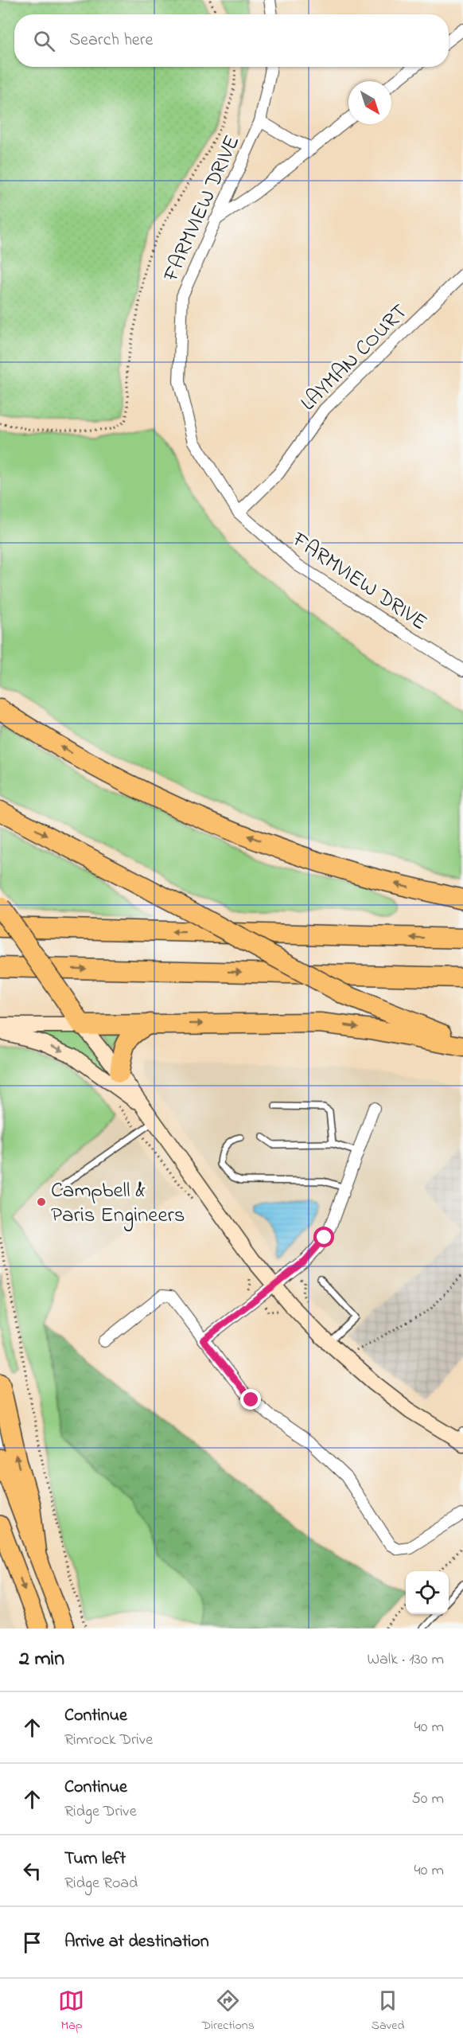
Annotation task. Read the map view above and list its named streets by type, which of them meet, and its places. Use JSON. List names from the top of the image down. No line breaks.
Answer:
{"streets":{"street":["FARMVIEW DRIVE","LAYMAN COURT"]},"crossings":[["FARMVIEW DRIVE","LAYMAN COURT"]],"places":["Campbell & Paris Engineers"],"north":"bottom right","page":{"search":"Search here","heading":["2 min","Walk · 130 m"],"list":[["Continue","Rimrock Drive","40 m"],["Continue","Ridge Drive","50 m"],["Turn left","Ridge Road","40 m"],"Arrive at destination"],"nav":["Map","Directions","Saved"]}}
